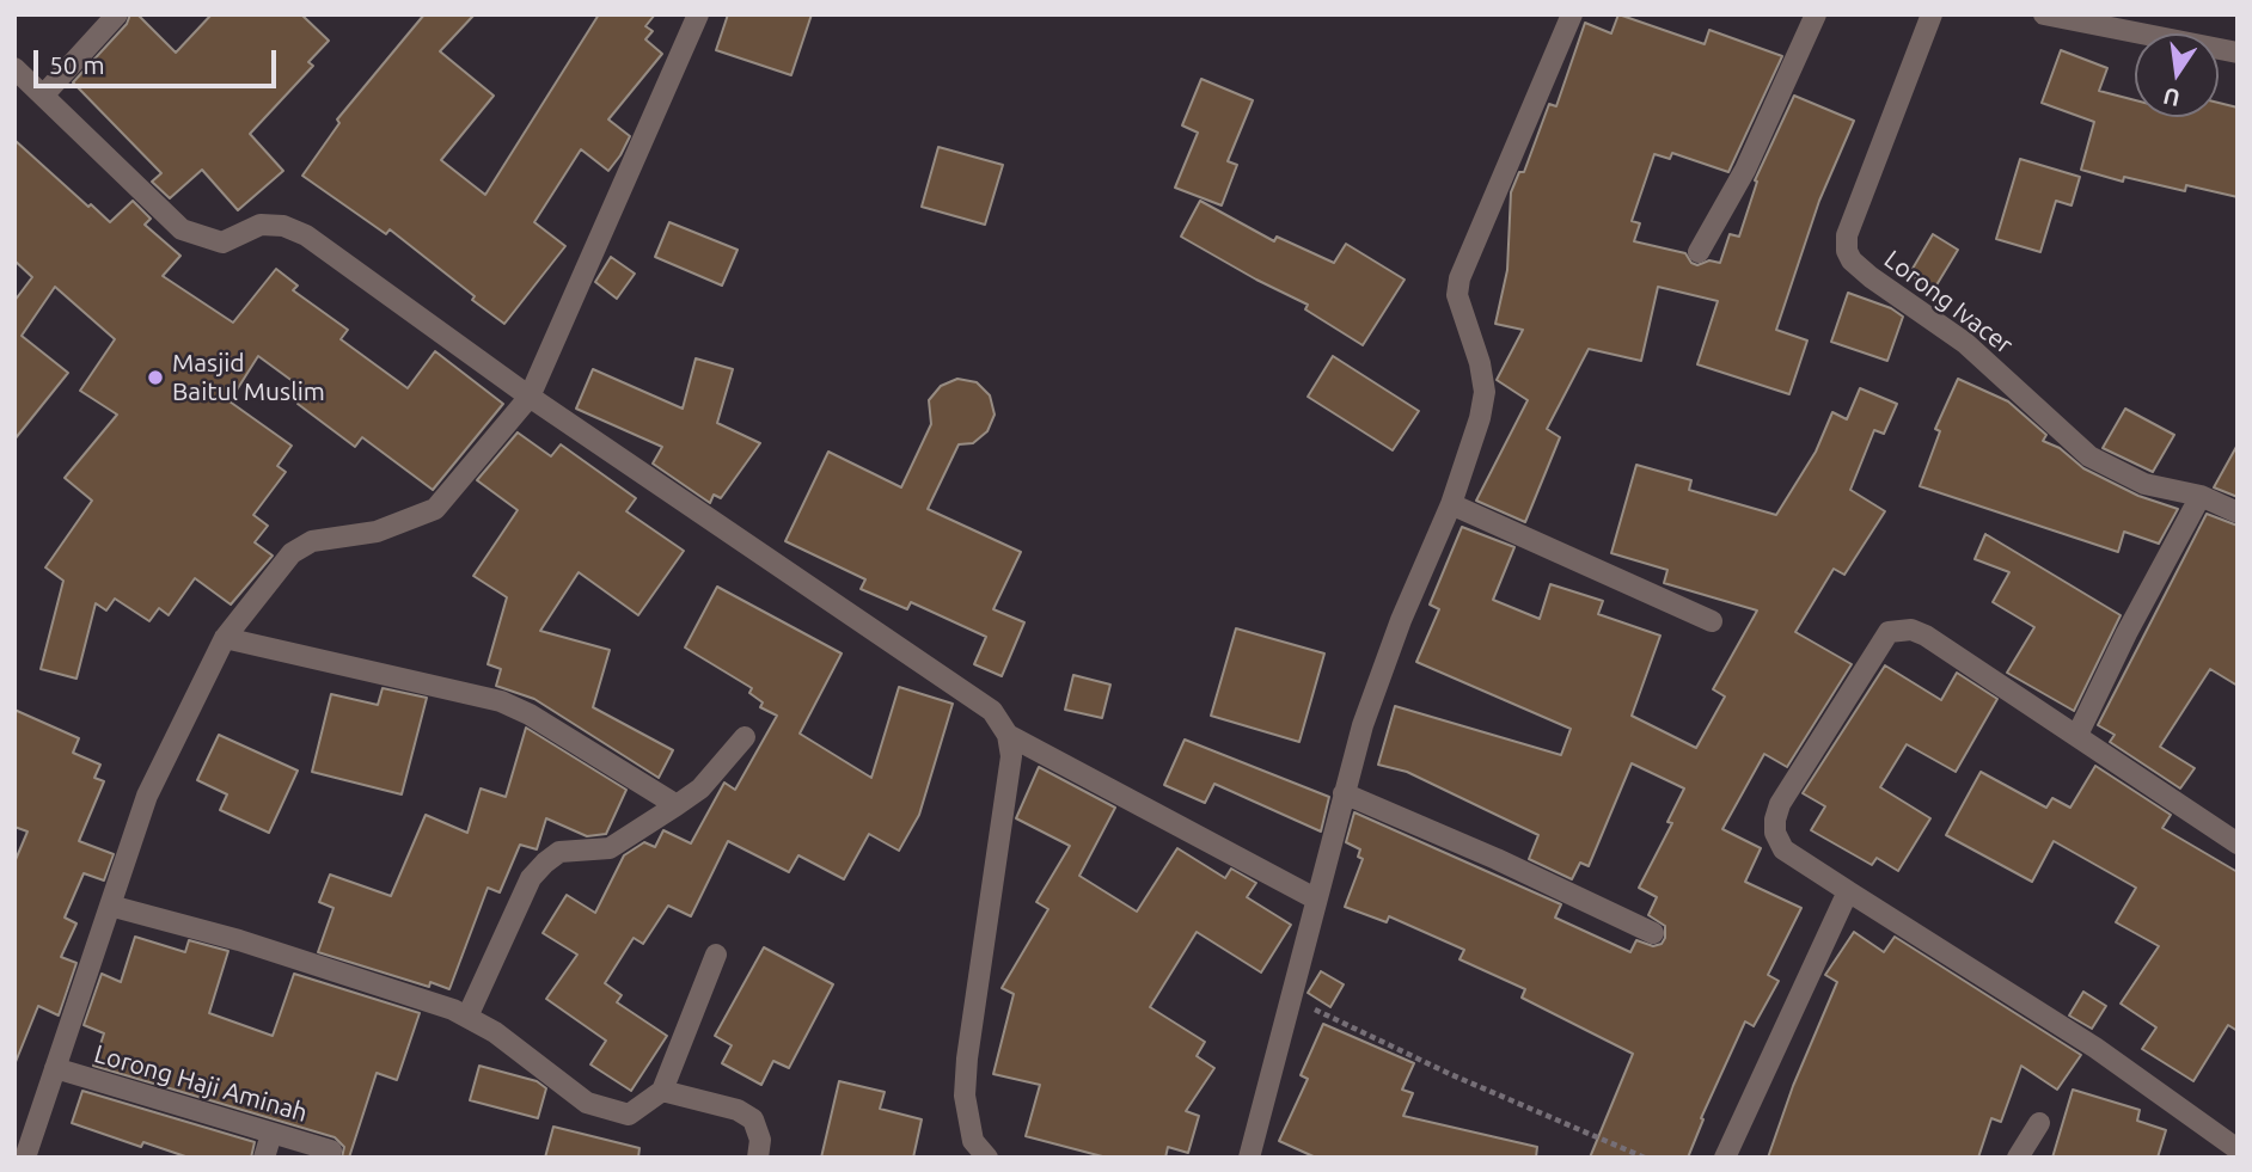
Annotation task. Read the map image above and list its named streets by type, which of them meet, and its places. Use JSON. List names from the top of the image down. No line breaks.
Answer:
{"streets":{"street":["Lorong Ivacer","Lorong Haji Aminah"]},"places":["Masjid Baitul Muslim"],"scale_bar":"50 m","north":"bottom"}
